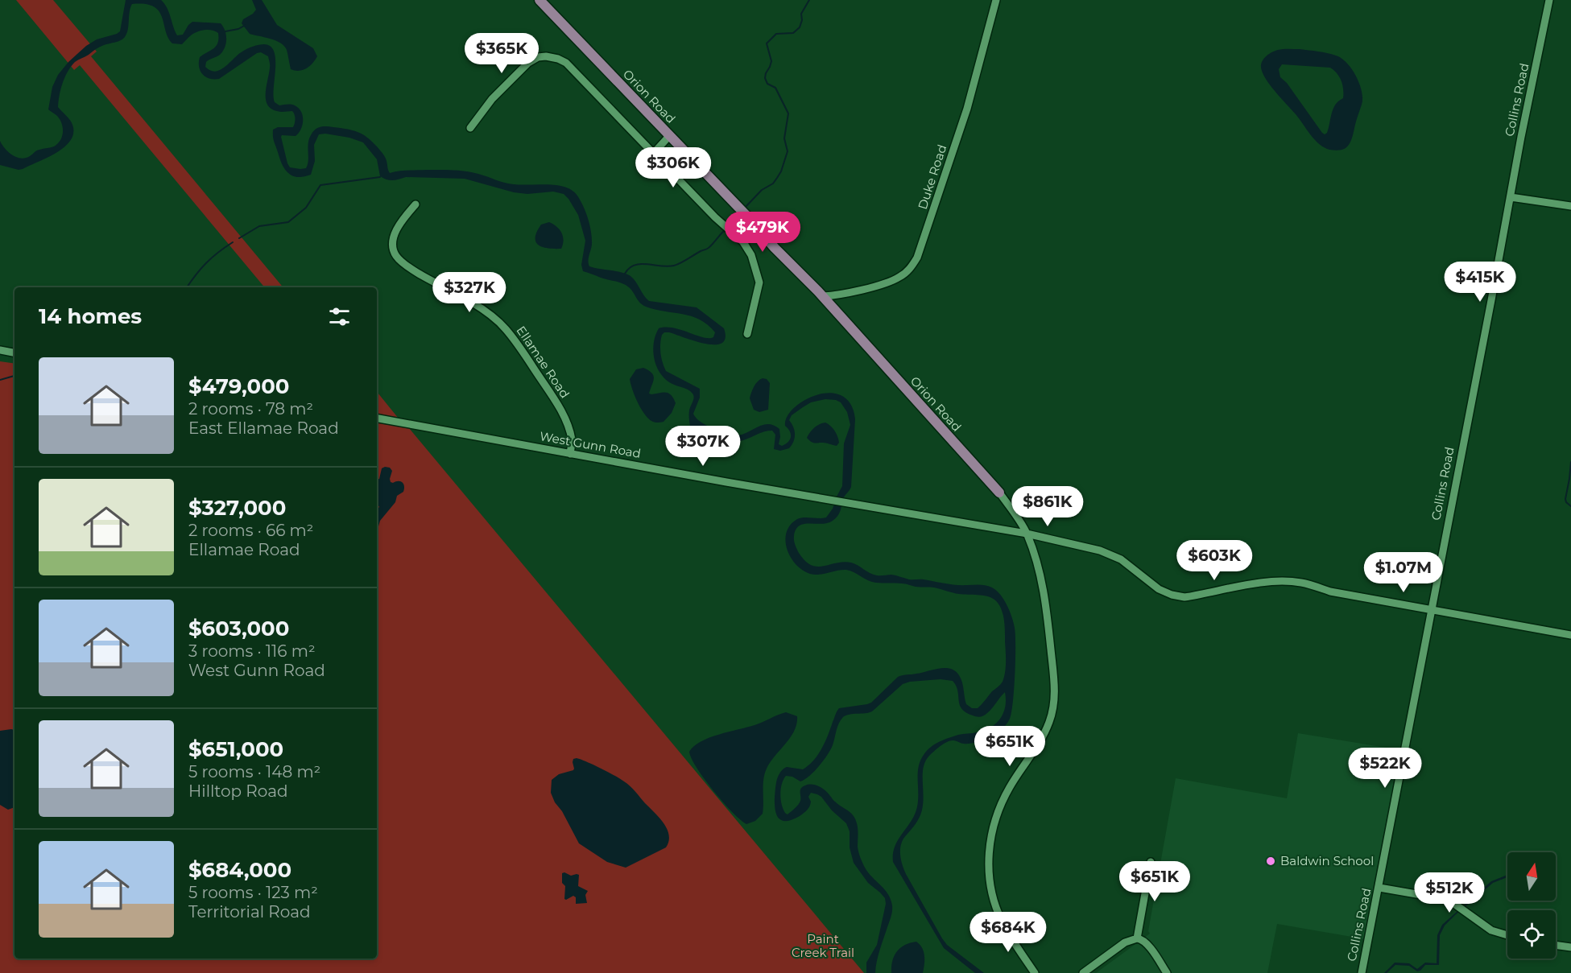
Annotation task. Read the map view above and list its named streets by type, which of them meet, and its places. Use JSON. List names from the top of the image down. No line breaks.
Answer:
{"streets":{"main road":["Orion Road"],"street":["Collins Road","Duke Road","Ellamae Road","West Gunn Road"]},"crossings":[["Orion Road","Duke Road"],["Orion Road","West Gunn Road"],["Ellamae Road","West Gunn Road"]],"parks":["Paint Creek Trail"],"places":["Baldwin School"],"north":"top","page":{"price":["$365K","$306K","$479K","$415K","$327K","$307K","$861K","$603K","$1.07M","$651K","$522K","$651K","$512K","$684K"],"heading":"14 homes","list":[{"name":"$479,000","note":"2 rooms · 78 m² · East Ellamae Road"},{"name":"$327,000","note":"2 rooms · 66 m² · Ellamae Road"},{"name":"$603,000","note":"3 rooms · 116 m² · West Gunn Road"},{"name":"$651,000","note":"5 rooms · 148 m² · Hilltop Road"},{"name":"$684,000","note":"5 rooms · 123 m² · Territorial Road"}]}}
